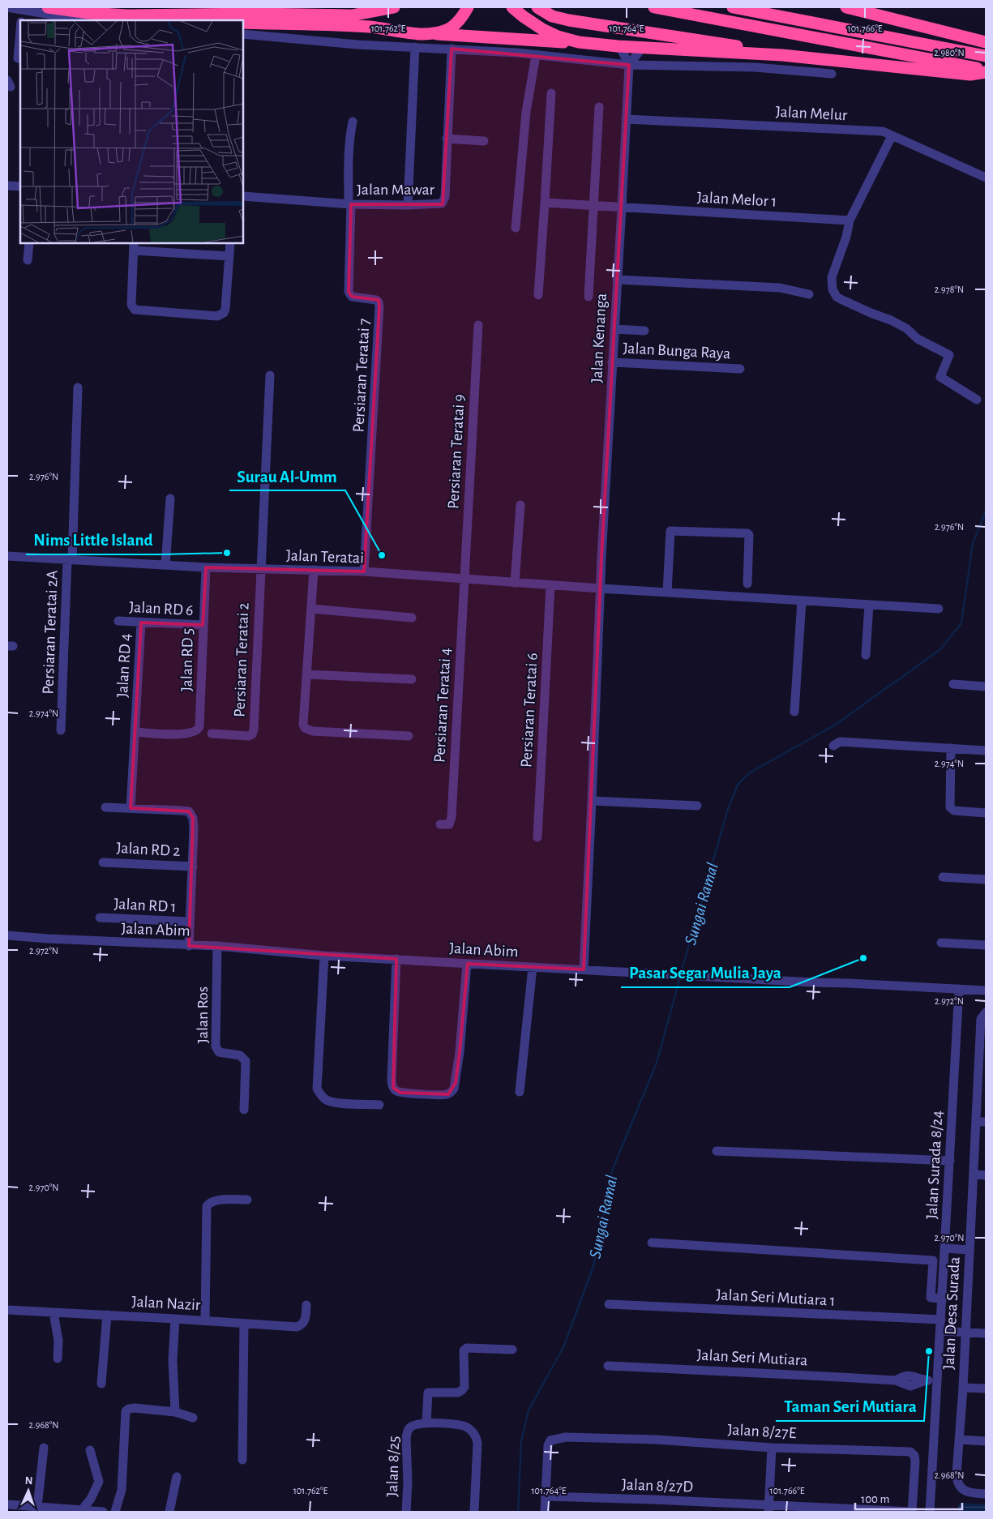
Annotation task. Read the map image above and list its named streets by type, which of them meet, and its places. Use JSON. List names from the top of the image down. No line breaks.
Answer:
{"streets":{"street":["Jalan Melur","Jalan Mawar","Jalan Melor 1","Jalan Kenanga","Jalan Bunga Raya","Persiaran Teratai 7","Persiaran Teratai 9","Jalan Teratai","Jalan RD 6","Persiaran Teratai 2A","Jalan RD 5","Persiaran Teratai 2","Jalan RD 4","Persiaran Teratai 4","Persiaran Teratai 6","Jalan RD 2","Jalan RD 1","Jalan Abim","Jalan Ros","Jalan Surada 8/24","Jalan Seri Mutiara 1","Jalan Nazir","Jalan Desa Surada","Jalan Seri Mutiara","Jalan 8/27E","Jalan 8/25","Jalan 8/27D"]},"crossings":[["Jalan Melur","Jalan Kenanga"],["Jalan Mawar","Persiaran Teratai 7"],["Jalan Melor 1","Jalan Kenanga"],["Jalan Kenanga","Jalan Bunga Raya"],["Jalan Kenanga","Jalan Teratai"],["Jalan Kenanga","Jalan Abim"],["Persiaran Teratai 7","Jalan Teratai"],["Persiaran Teratai 9","Jalan Teratai"],["Persiaran Teratai 9","Persiaran Teratai 4"],["Jalan Teratai","Persiaran Teratai 2A"],["Jalan Teratai","Jalan RD 5"],["Jalan Teratai","Persiaran Teratai 2"],["Jalan Teratai","Persiaran Teratai 4"],["Jalan Teratai","Persiaran Teratai 6"],["Jalan RD 6","Jalan RD 5"],["Jalan RD 6","Jalan RD 4"],["Jalan RD 5","Jalan RD 4"],["Jalan Abim","Jalan Ros"],["Jalan Abim","Jalan Surada 8/24"],["Jalan Surada 8/24","Jalan Seri Mutiara 1"],["Jalan Surada 8/24","Jalan Seri Mutiara"],["Jalan 8/27E","Jalan 8/27D"]],"water":["Sungai Ramal"],"places":["Nims Little Island","Surau Al-Umm","Pasar Segar Mulia Jaya","Taman Seri Mutiara"],"scale_bar":"100 m","north":"top","coordinates":["101.762°E","101.764°E","101.766°E","2.980°N","2.978°N","2.976°N","2.974°N","2.972°N","2.970°N","2.968°N"]}
